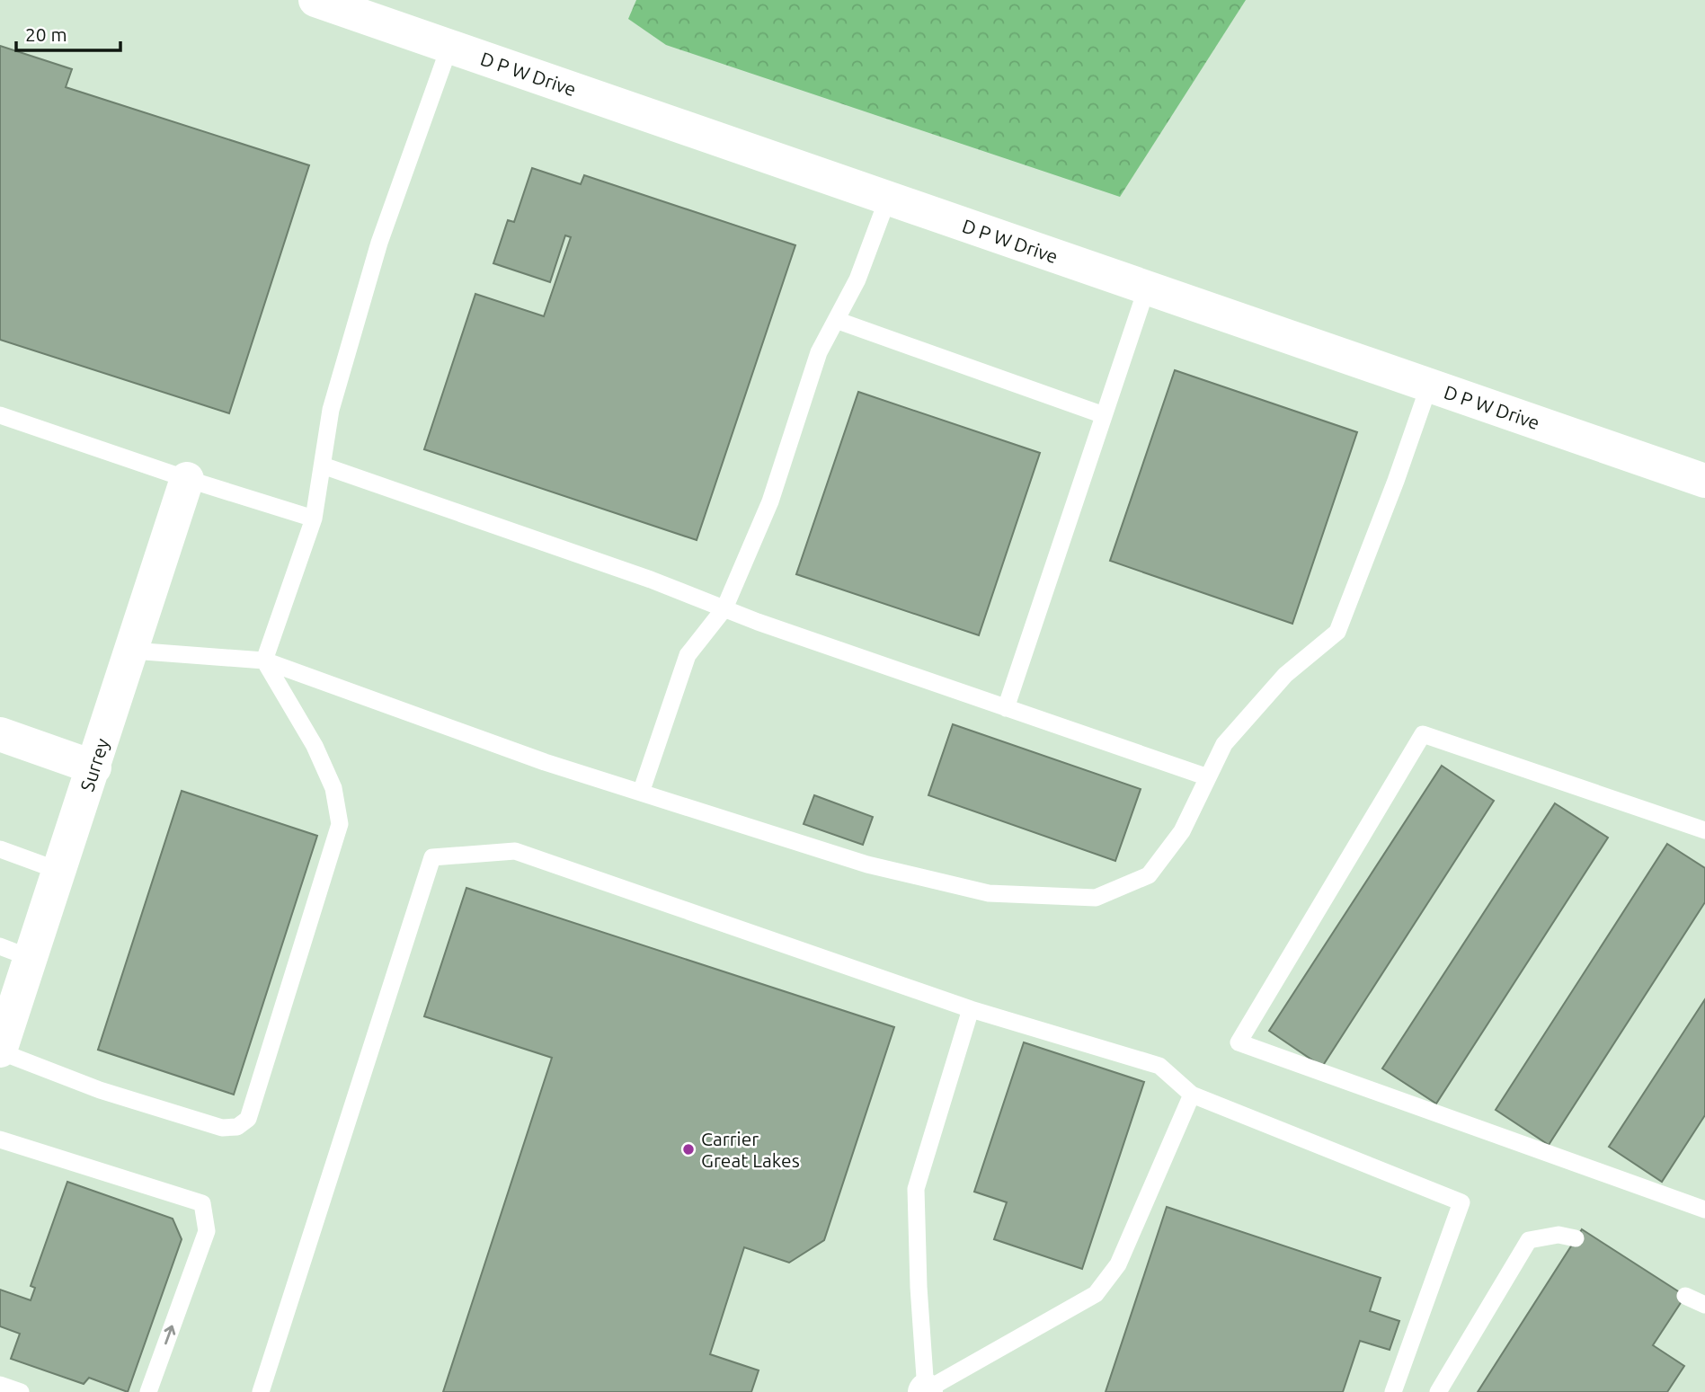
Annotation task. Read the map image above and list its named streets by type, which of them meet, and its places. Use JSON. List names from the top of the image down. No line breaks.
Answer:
{"streets":{"street":["D P W Drive","Surrey"]},"places":["Carrier Great Lakes"],"scale_bar":"20 m"}
